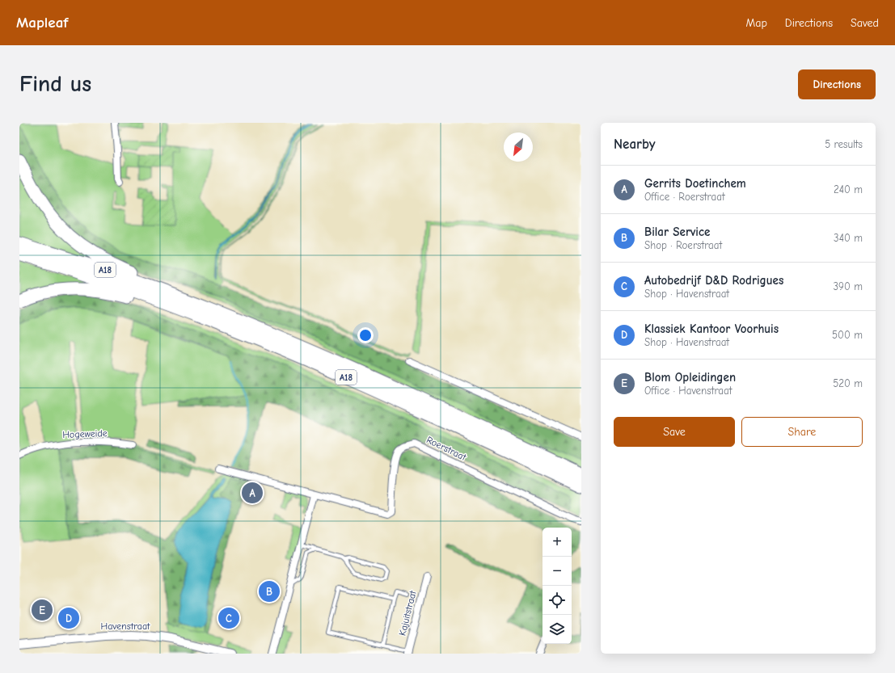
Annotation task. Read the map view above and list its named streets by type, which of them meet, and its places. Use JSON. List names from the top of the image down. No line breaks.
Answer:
{"streets":{"highway":["A18"],"street":["Hogeweide","Roerstraat","Kajuitstraat","Havenstraat"]},"north":"bottom left","page":{"header":"Mapleaf","nav":["Map","Directions","Saved"],"buttons":["Directions",["Save","Share"]],"title":"Find us","heading":["Nearby","5 results"],"list":[{"mark":"A","name":"Gerrits Doetinchem","note":"Office · Roerstraat","value":"240 m"},{"mark":"B","name":"Bilar Service","note":"Shop · Roerstraat","value":"340 m"},{"mark":"C","name":"Autobedrijf D&D Rodrigues","note":"Shop · Havenstraat","value":"390 m"},{"mark":"D","name":"Klassiek Kantoor Voorhuis","note":"Shop · Havenstraat","value":"500 m"},{"mark":"E","name":"Blom Opleidingen","note":"Office · Havenstraat","value":"520 m"}],"pins":["A","B","E","C","D"],"map_buttons":["+","−"]}}
